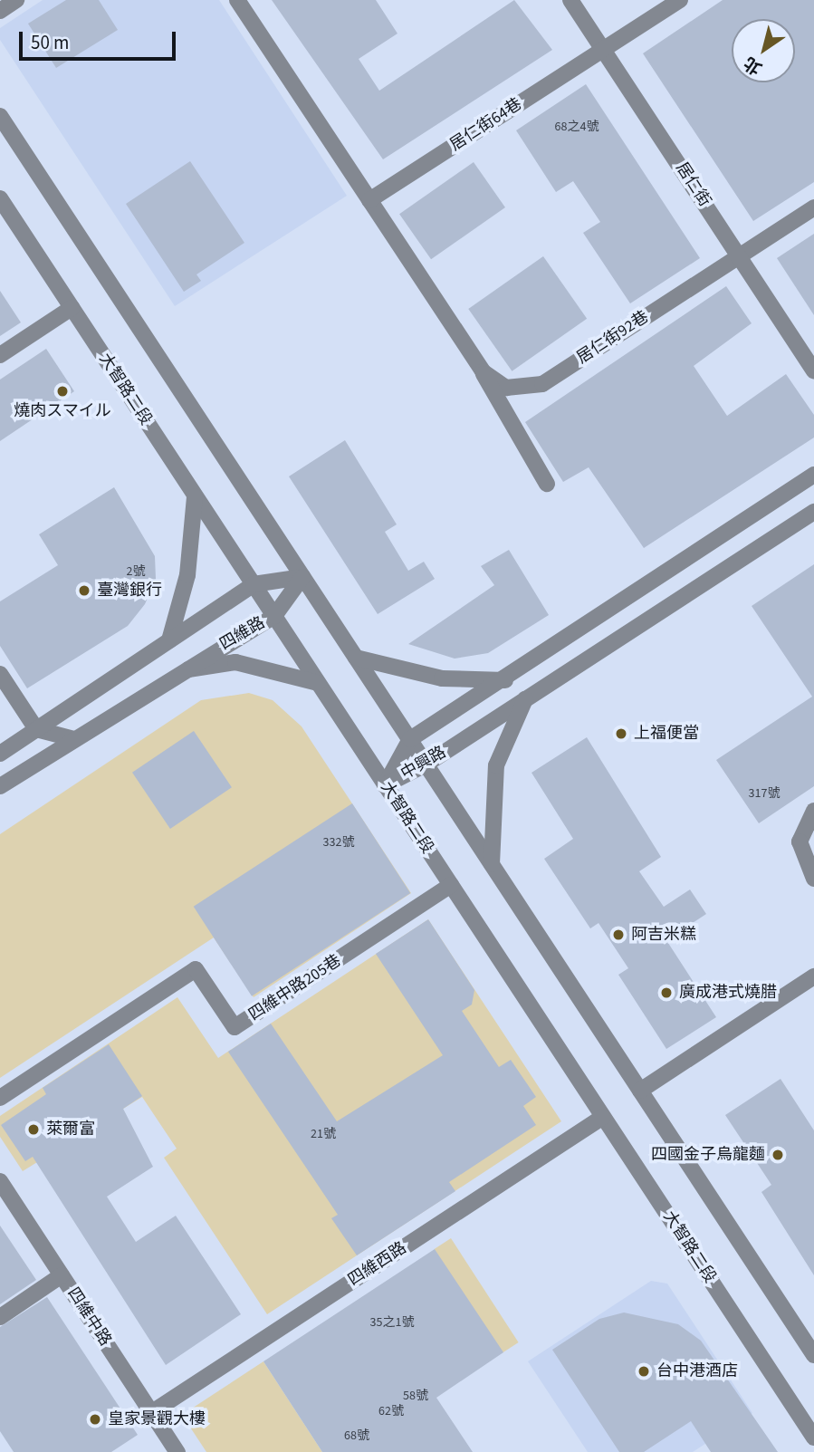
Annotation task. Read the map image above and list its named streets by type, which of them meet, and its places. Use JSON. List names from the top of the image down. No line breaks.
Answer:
{"streets":{"street":["居仁街64巷","居仁街","居仁街92巷","大智路二段","四維路","中興路","四維中路205巷","四維西路","四維中路"]},"crossings":[["居仁街64巷","居仁街"],["居仁街64巷","居仁街92巷"],["居仁街","居仁街92巷"],["大智路二段","四維路"],["大智路二段","中興路"],["大智路二段","四維中路205巷"],["大智路二段","四維西路"],["四維西路","四維中路"]],"places":["燒肉スマイル","臺灣銀行","上福便當","阿吉米糕","廣成港式燒腊","萊爾富","四國金子烏龍麵","台中港酒店","皇家景觀大樓"],"house_numbers":["68之4號","2號","317號","332號","21號","35之1號","58號","62號","68號"],"scale_bar":"50 m","north":"bottom left"}
